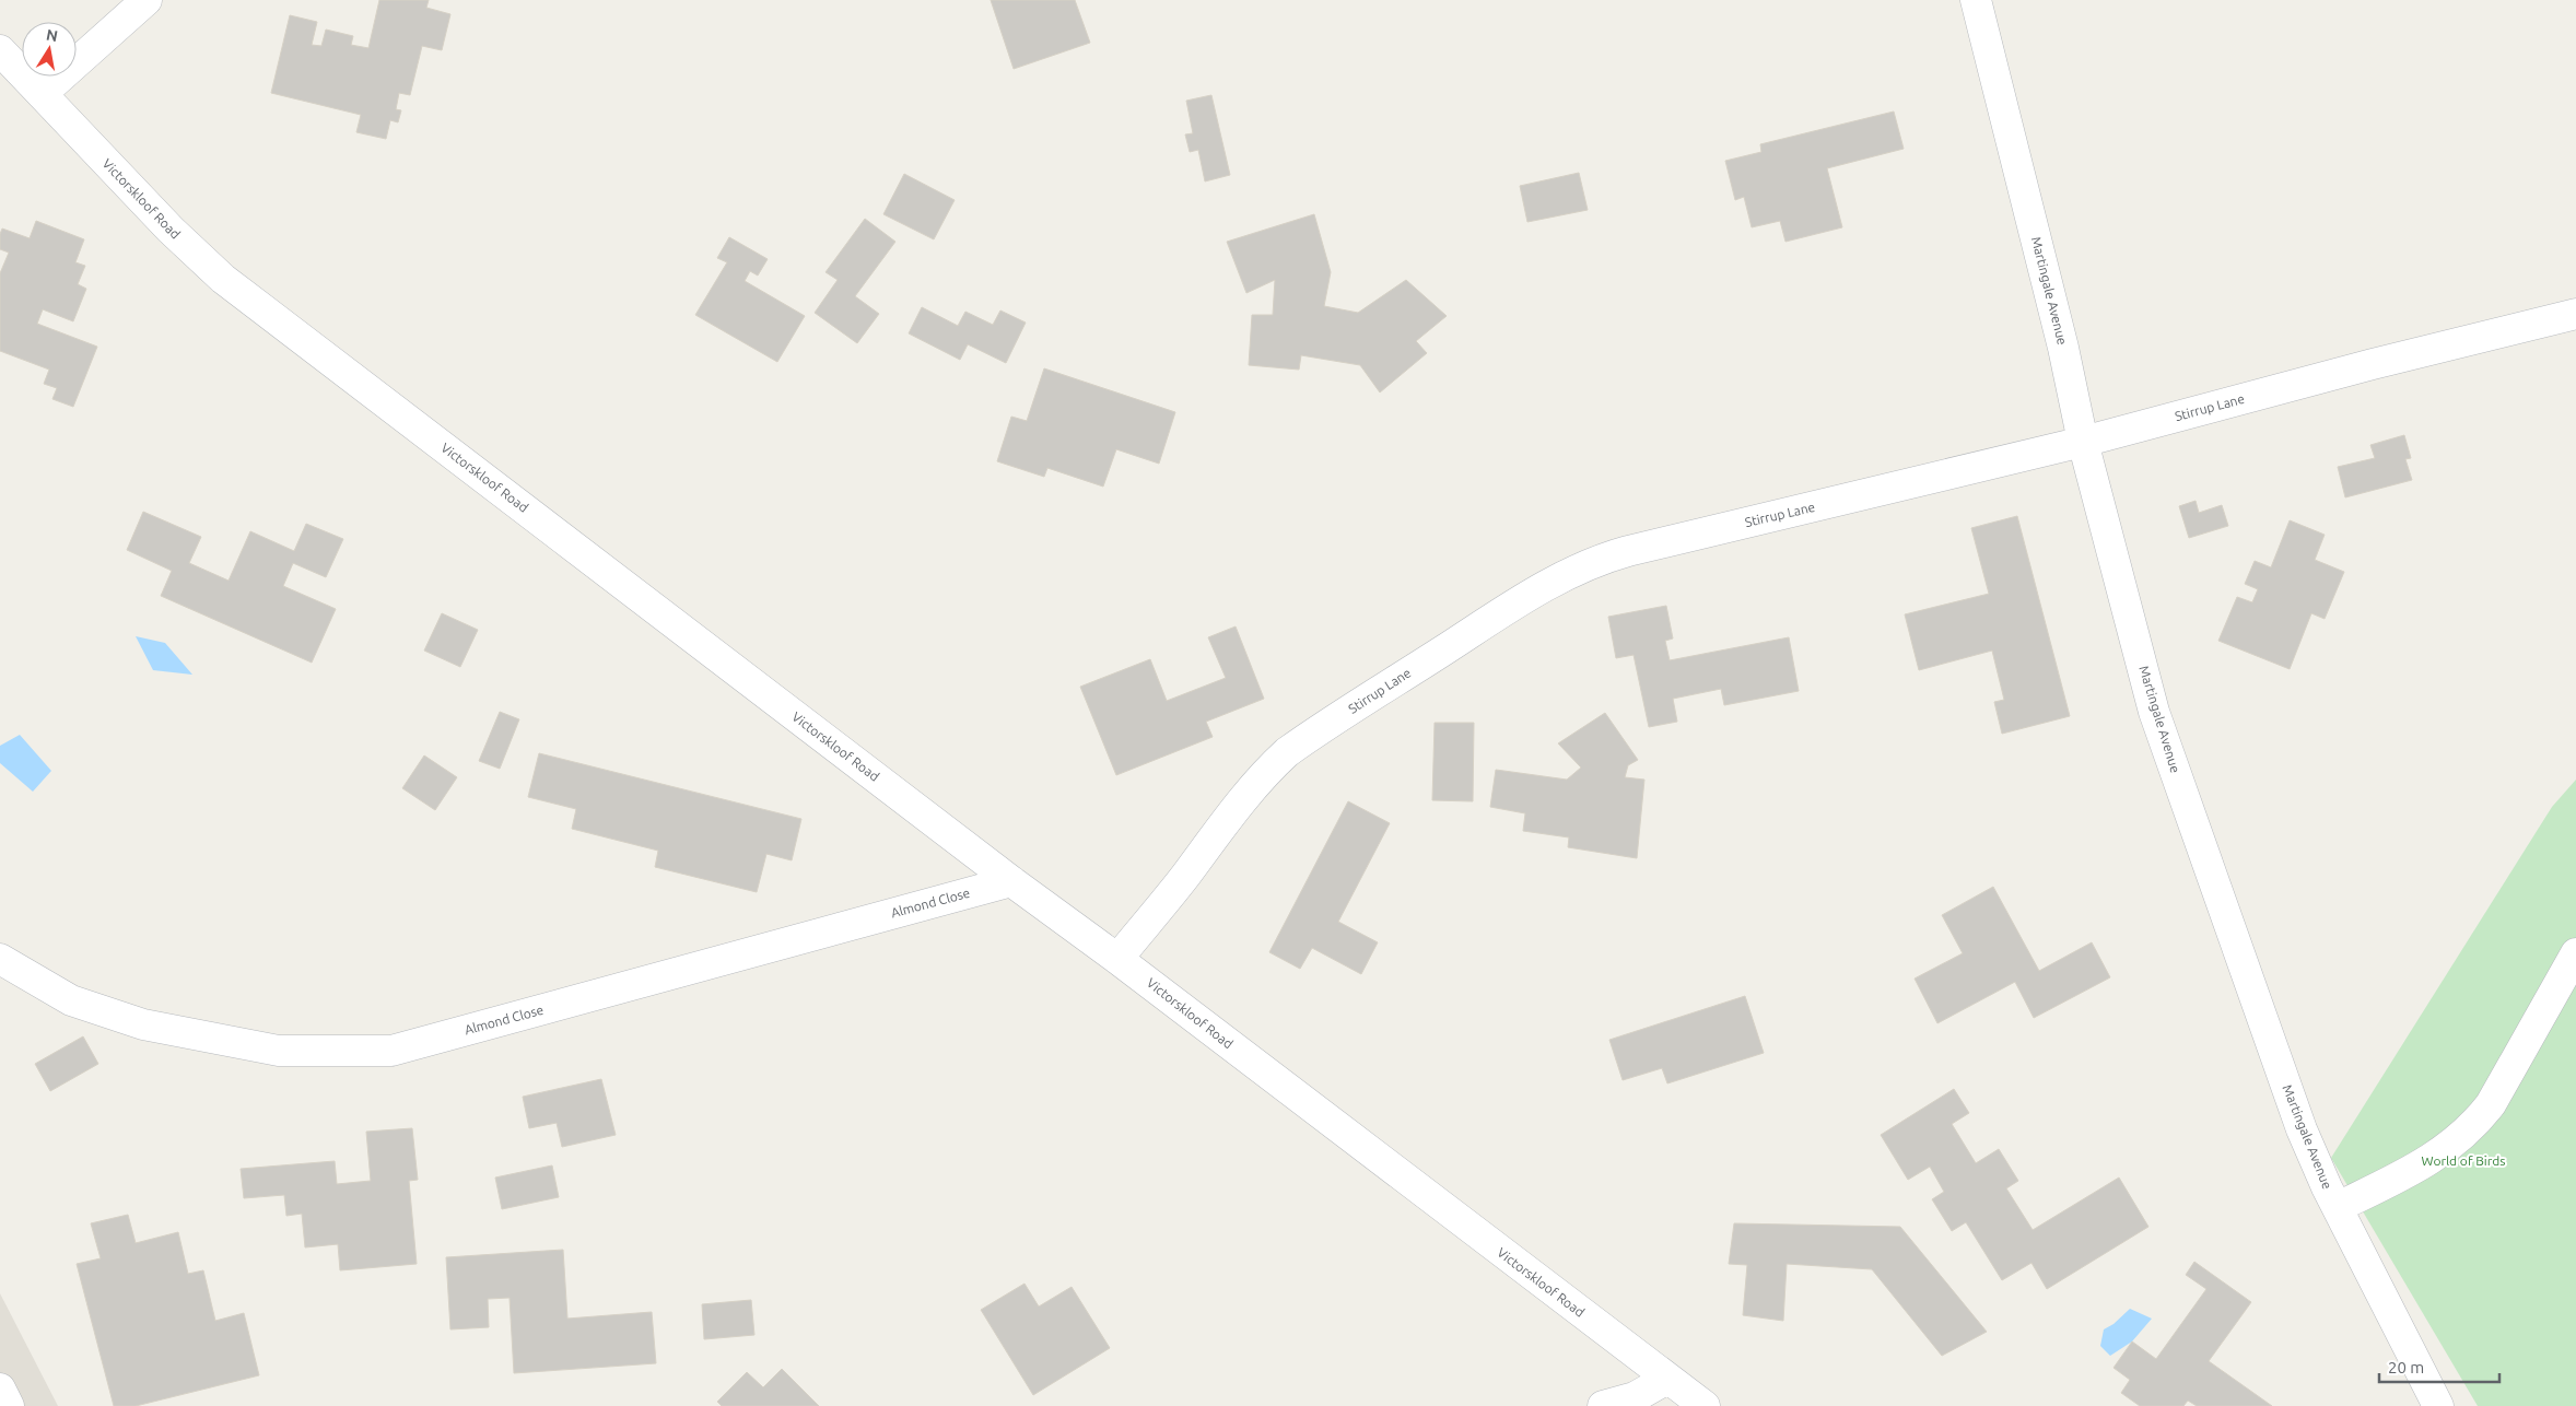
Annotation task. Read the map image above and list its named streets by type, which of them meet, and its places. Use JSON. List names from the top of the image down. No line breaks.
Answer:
{"streets":{"street":["Victorskloof Road","Martingale Avenue","Stirrup Lane","Almond Close"]},"crossings":[["Victorskloof Road","Stirrup Lane"],["Victorskloof Road","Almond Close"],["Martingale Avenue","Stirrup Lane"]],"parks":["World of Birds"],"scale_bar":"20 m","north":"top"}
